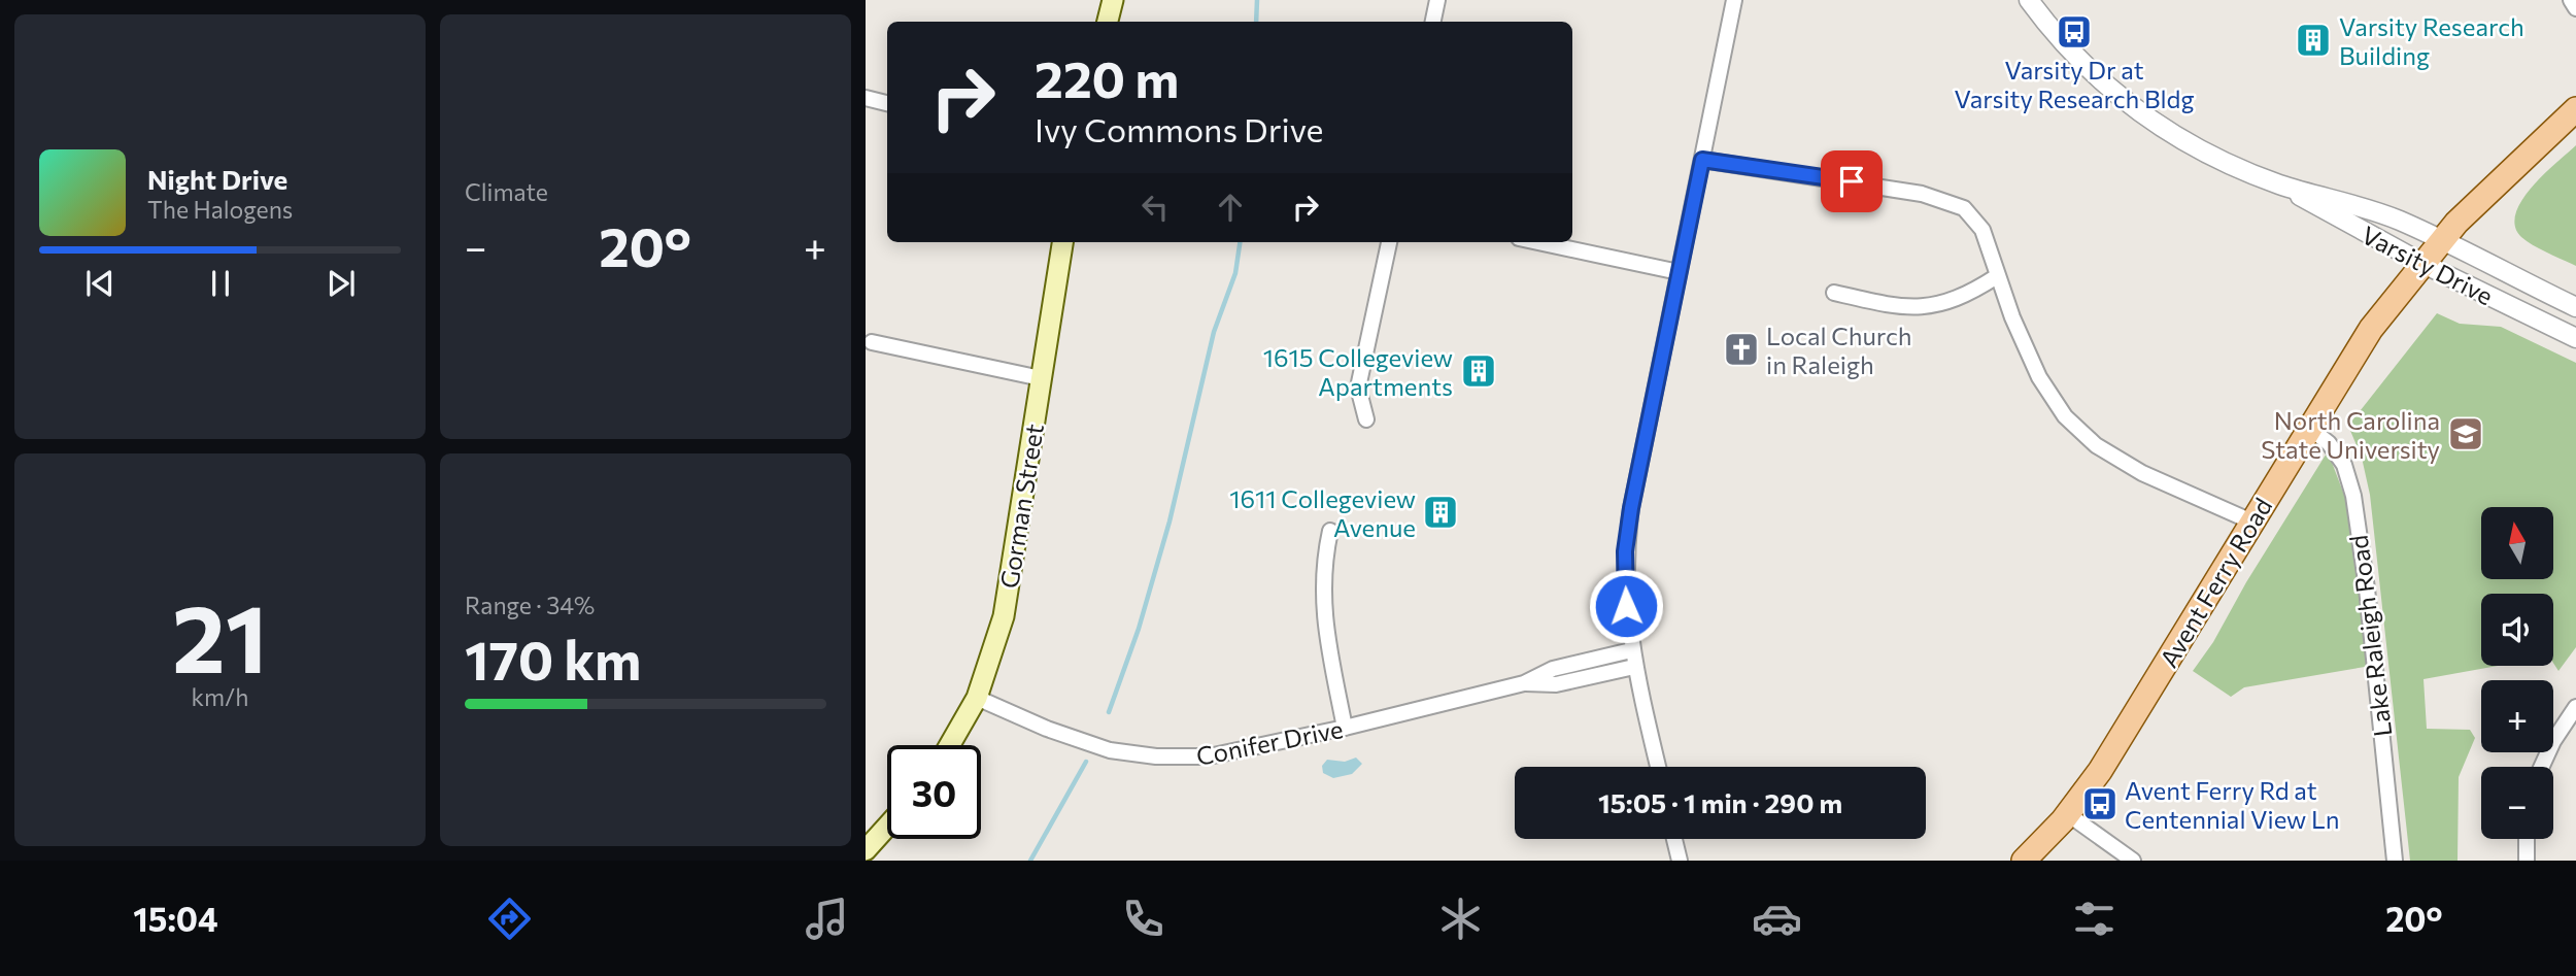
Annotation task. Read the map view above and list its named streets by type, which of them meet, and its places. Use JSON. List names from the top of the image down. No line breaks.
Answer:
{"streets":{"main road":["Gorman Street","Avent Ferry Road"],"street":["Varsity Drive","Lake Raleigh Road","Conifer Drive"]},"crossings":[["Varsity Drive","Avent Ferry Road"],["Gorman Street","Conifer Drive"],["Avent Ferry Road","Lake Raleigh Road"]],"places":{"bus stop":["Varsity Dr at Varsity Research Bldg","Avent Ferry Rd at Centennial View Ln"],"building":["Varsity Research Building","1615 Collegeview Apartments","1611 Collegeview Avenue"],"church":["Local Church in Raleigh"],"school or university":["North Carolina State University"]},"north":"top","page":{"tile":["Climate",["21","km/h"],["Range · 34%","170 km"]],"turn":["220 m","Ivy Commons Drive"],"song":["Night Drive","The Halogens"],"heat":["−","20°","+"],"map_buttons":["+","−"],"limit":"30","trip":"15:05 · 1 min · 290 m","tabs":["15:04","20°"]}}
